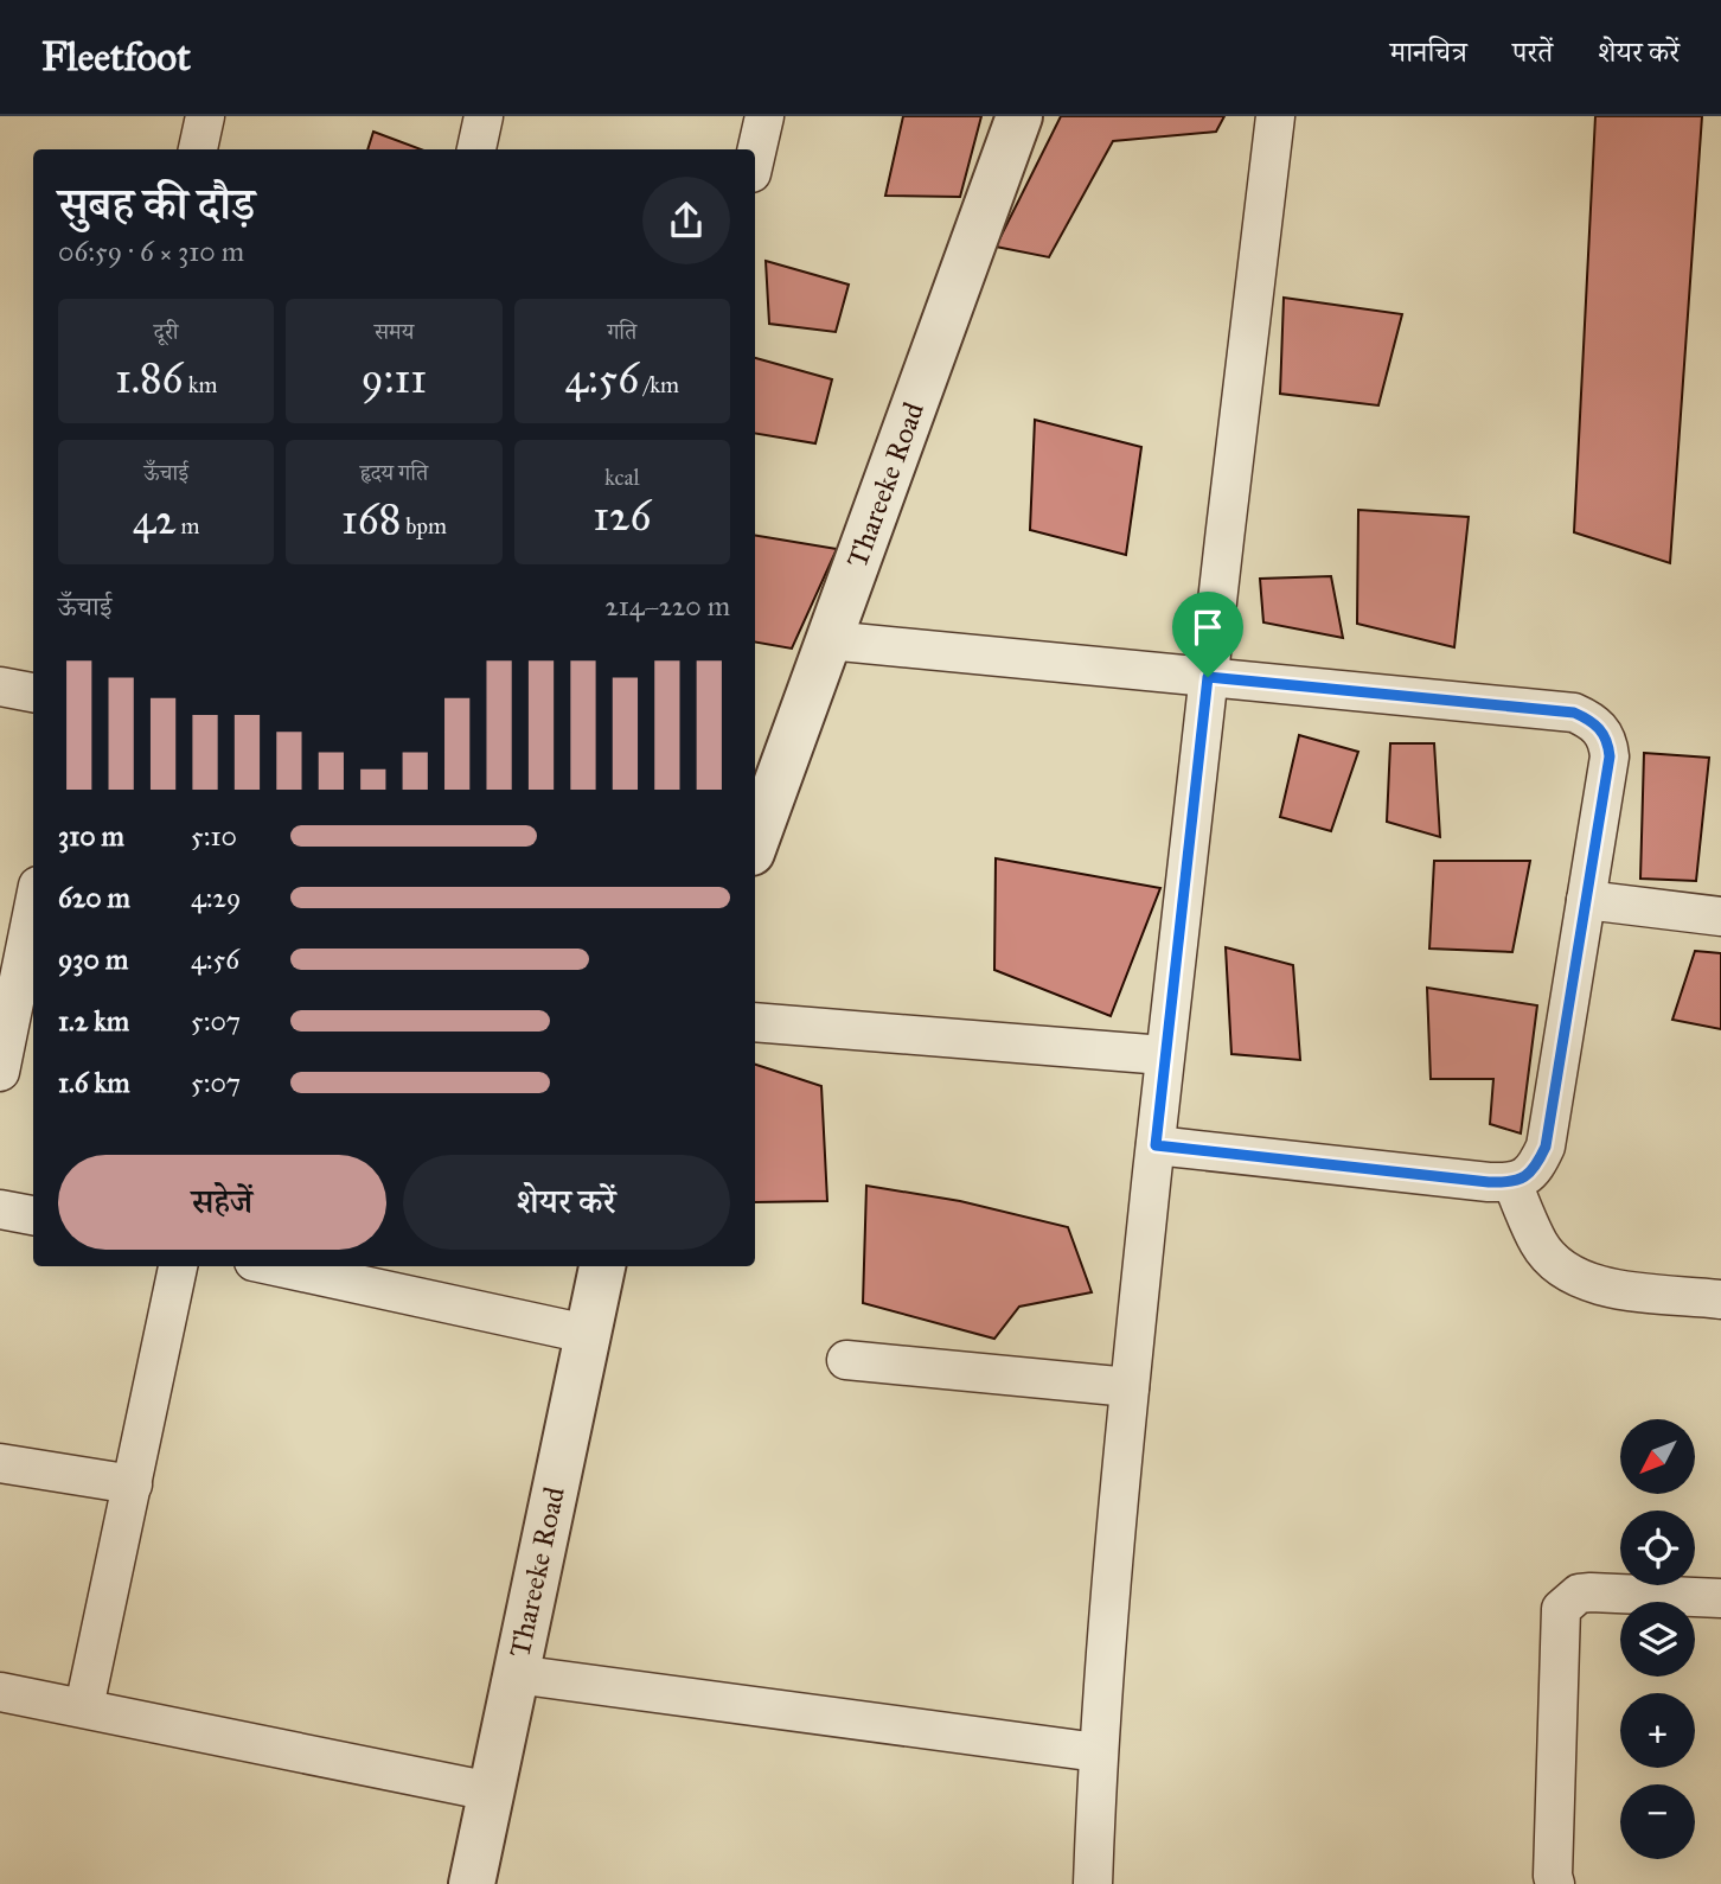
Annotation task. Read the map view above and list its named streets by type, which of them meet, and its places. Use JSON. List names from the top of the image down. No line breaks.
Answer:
{"streets":{"street":["Thareeke Road"]},"north":"bottom left","page":{"header":"Fleetfoot","nav":["मानचित्र","परतें","शेयर करें"],"heading":["सुबह की दौड़","06:59 · 6 × 310 m"],"stats":[["दूरी","1.86 km"],["समय","9:11"],["गति","4:56 /km"],["ऊँचाई","42 m"],["हृदय गति","168 bpm"],["kcal","126"]],"chart":["ऊँचाई","214–220 m"],"list":[{"name":"310 m","note":"5:10"},{"name":"620 m","note":"4:29"},{"name":"930 m","note":"4:56"},{"name":"1.2 km","note":"5:07"},{"name":"1.6 km","note":"5:07"}],"buttons":["सहेजें","शेयर करें"],"map_buttons":["+","−"]}}
